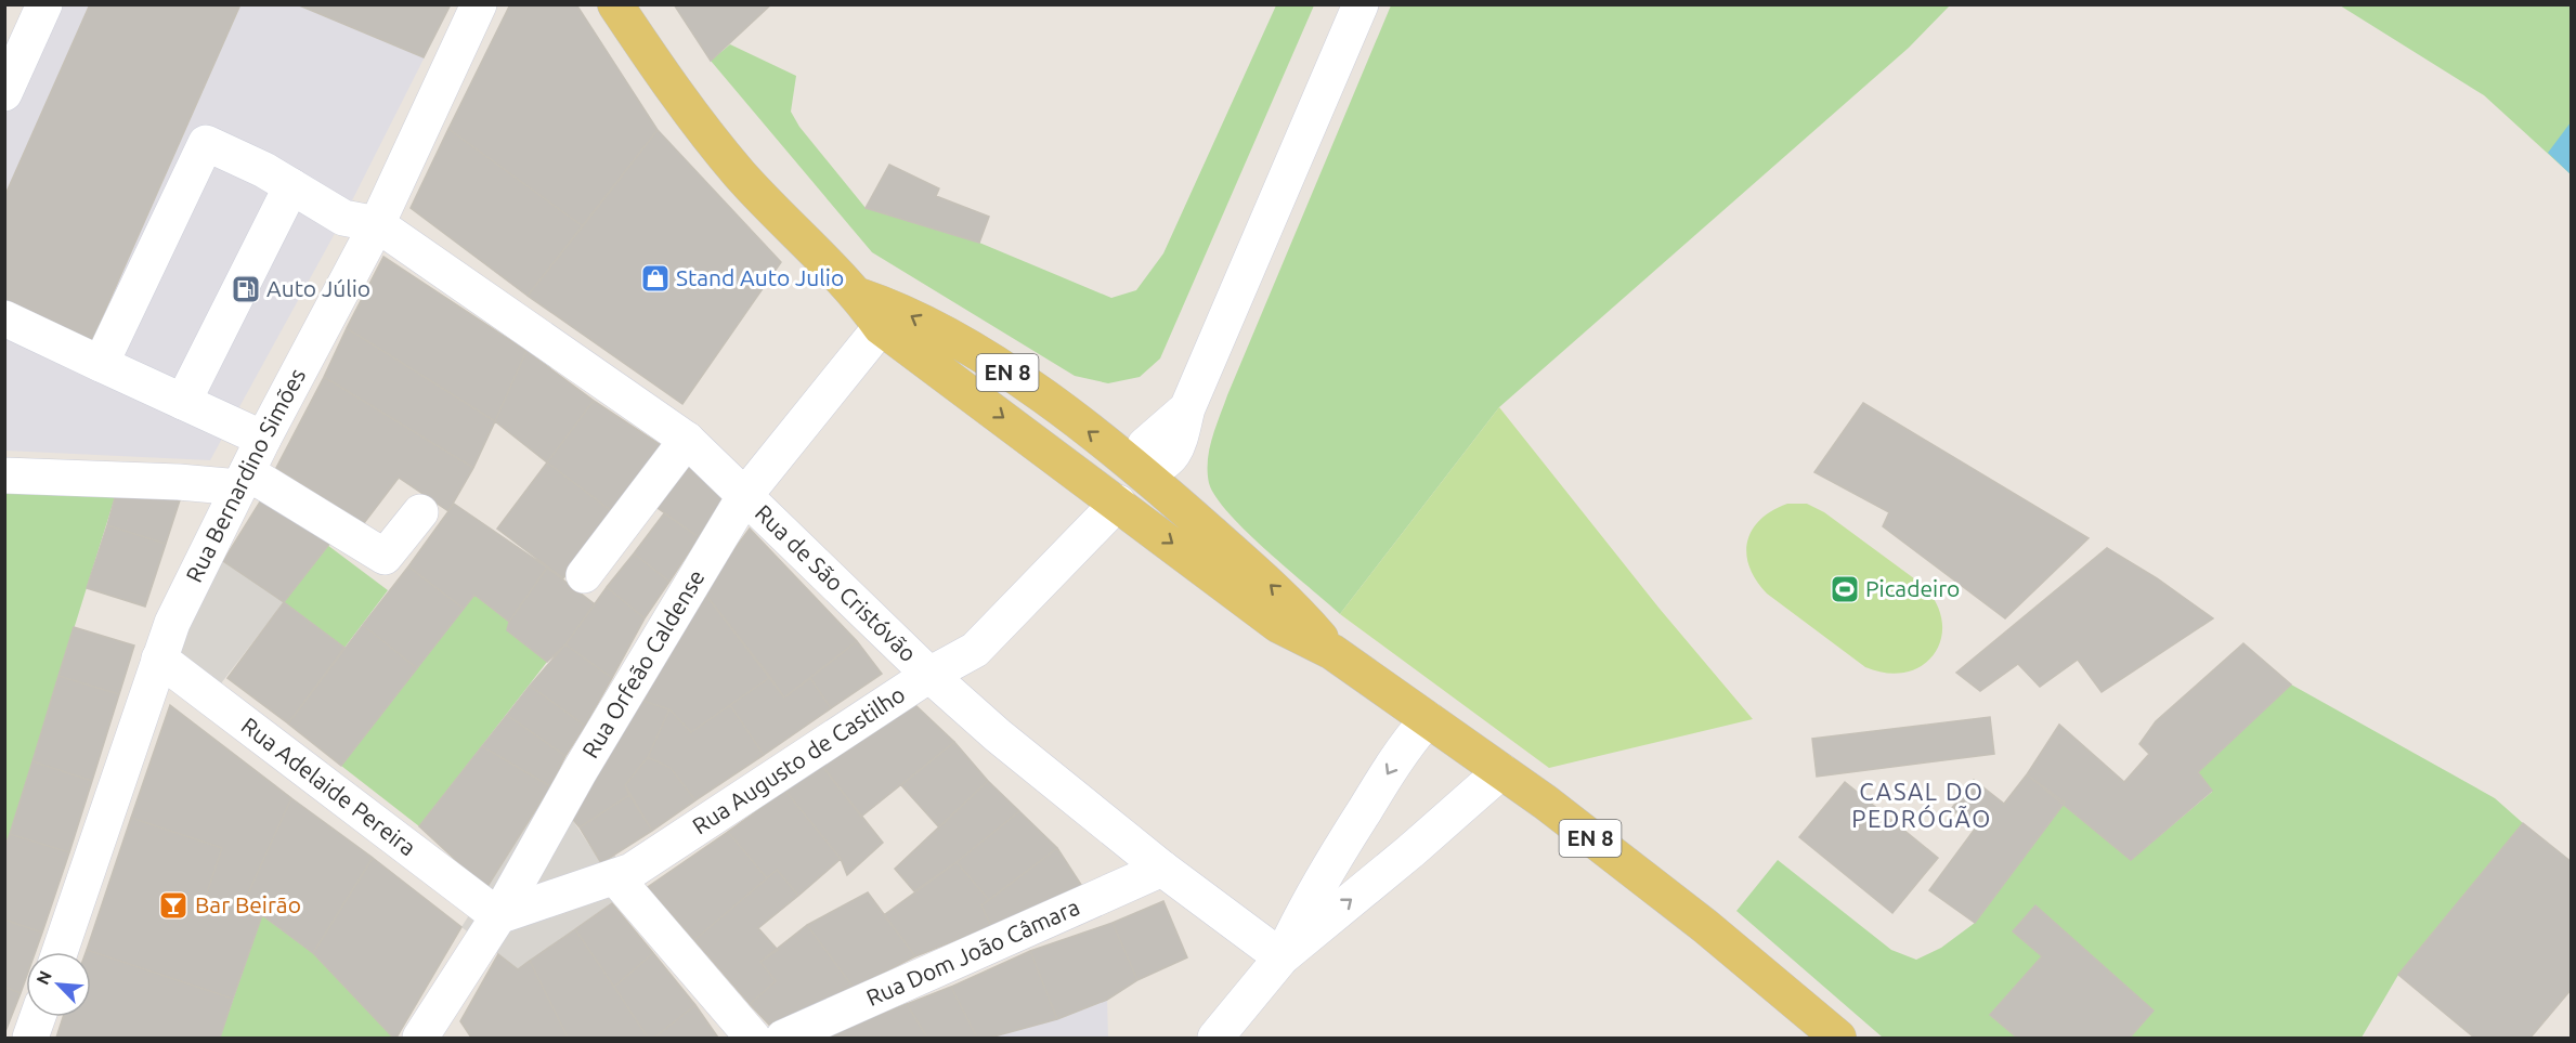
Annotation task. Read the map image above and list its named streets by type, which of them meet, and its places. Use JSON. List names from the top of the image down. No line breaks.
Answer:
{"streets":{"main road":["EN 8"],"street":["Rua Bernardino Simões","Rua de São Cristóvão","Rua Orfeão Caldense","Rua Augusto de Castilho","Rua Adelaide Pereira","Rua Dom João Câmara"]},"crossings":[["EN 8","Rua Orfeão Caldense"],["EN 8","Rua Augusto de Castilho"],["Rua Bernardino Simões","Rua de São Cristóvão"],["Rua Bernardino Simões","Rua Adelaide Pereira"],["Rua de São Cristóvão","Rua Orfeão Caldense"],["Rua de São Cristóvão","Rua Augusto de Castilho"],["Rua de São Cristóvão","Rua Dom João Câmara"],["Rua Orfeão Caldense","Rua Adelaide Pereira"]],"districts":["CASAL DO PEDRÓGÃO"],"places":{"shop":["Stand Auto Julio"],"fuel station":["Auto Júlio"],"sports":["Picadeiro"],"bar":["Bar Beirão"]},"north":"top left"}
